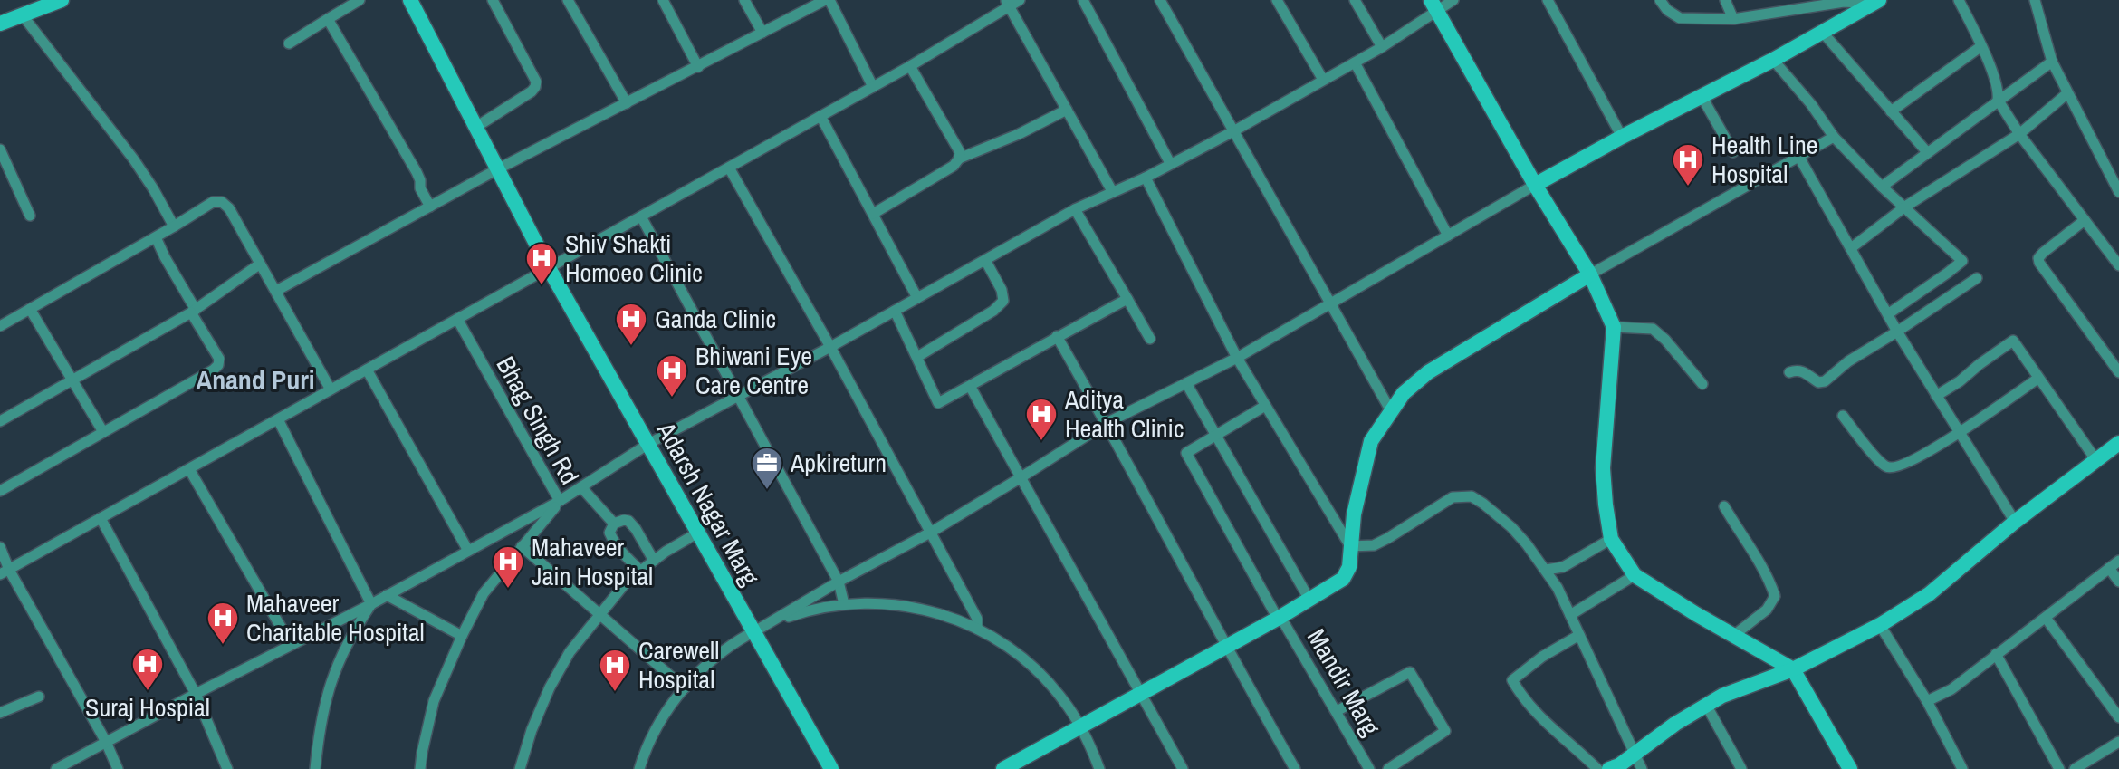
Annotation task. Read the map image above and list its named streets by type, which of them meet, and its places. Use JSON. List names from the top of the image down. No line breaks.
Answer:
{"streets":{"street":["Bhag Singh Rd","Adarsh Nagar Marg","Mandir Marg"]},"districts":["Anand Puri"],"places":{"hospital":["Health Line Hospital","Shiv Shakti Homoeo Clinic","Ganda Clinic","Bhiwani Eye Care Centre","Aditya Health Clinic","Mahaveer Jain Hospital","Mahaveer Charitable Hospital","Suraj Hospial","Carewell Hospital"],"office":["Apkireturn"]}}
